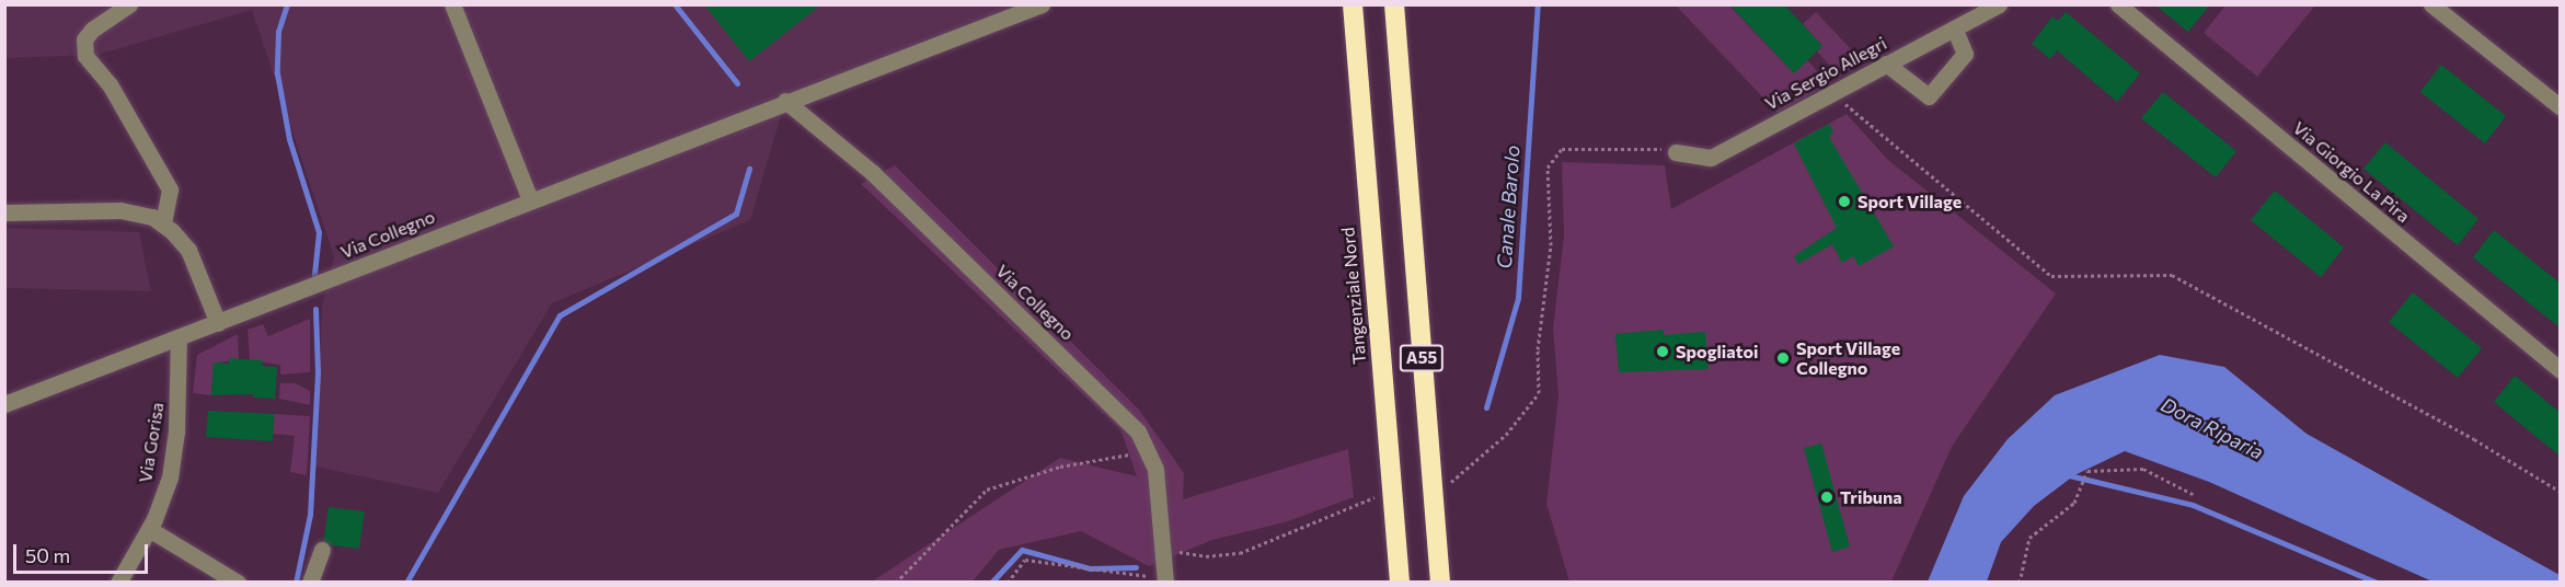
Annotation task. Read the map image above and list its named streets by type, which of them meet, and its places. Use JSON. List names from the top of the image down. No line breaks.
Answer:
{"streets":{"highway":["Tangenziale Nord","A55"],"street":["Via Sergio Allegri","Via Giorgio La Pira","Via Collegno","Via Gorisa"]},"crossings":[["Via Collegno","Via Gorisa"]],"water":["Canale Barolo","Dora Riparia"],"places":["Sport Village","Spogliatoi","Sport Village Collegno","Tribuna"],"scale_bar":"50 m"}
